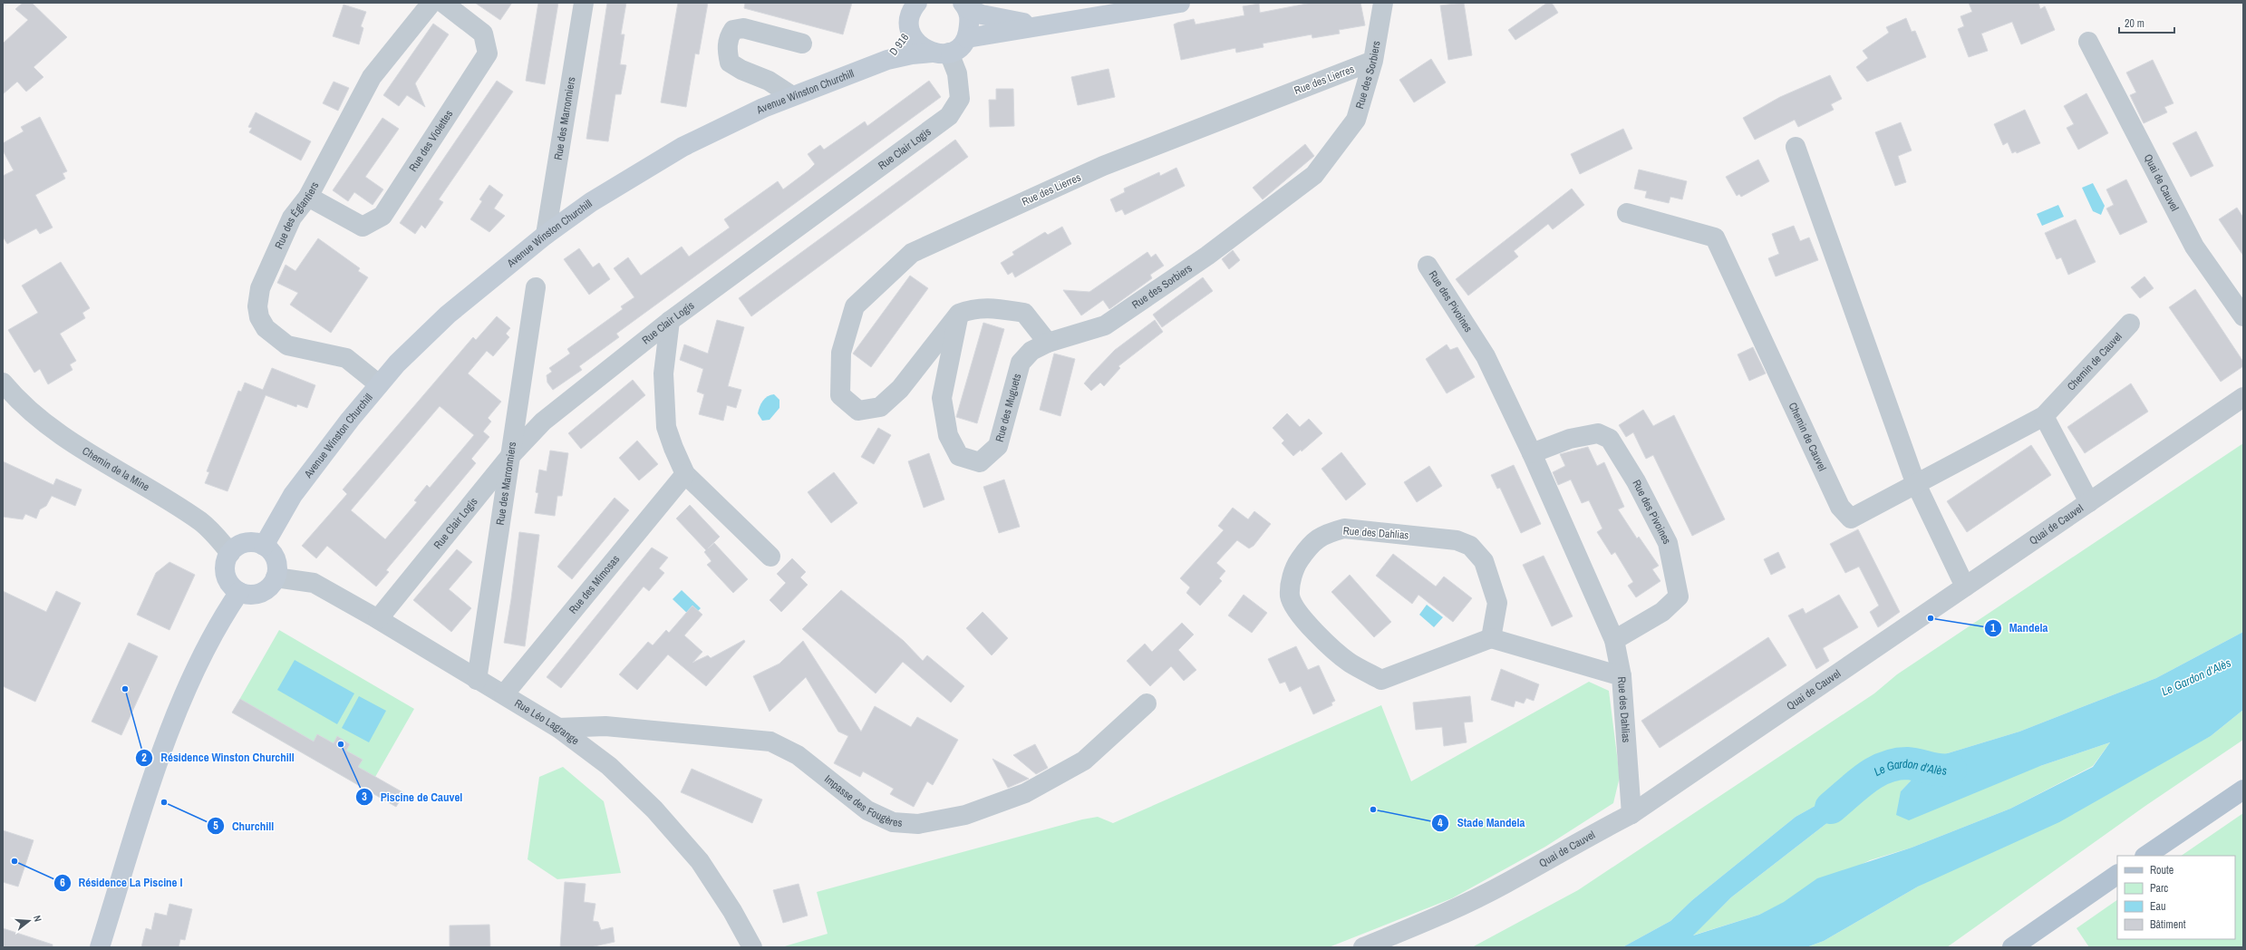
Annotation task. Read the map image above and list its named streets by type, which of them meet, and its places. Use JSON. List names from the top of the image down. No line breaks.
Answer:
{"streets":{"main road":["D 916","Avenue Winston Churchill"],"street":["Rue des Sorbiers","Rue des Lierres","Rue des Marronniers","Rue des Violettes","Rue Clair Logis","Quai de Cauvel","Rue des Églantiers","Rue des Pivoines","Chemin de Cauvel","Rue des Muguets","Chemin de la Mine","Rue des Dahlias","Rue des Mimosas","Rue Léo Lagrange","Impasse des Fougères"]},"crossings":[["D 916","Avenue Winston Churchill"],["Rue des Sorbiers","Rue des Lierres"],["Rue des Sorbiers","Rue des Muguets"],["Rue des Lierres","Rue des Muguets"],["Avenue Winston Churchill","Rue des Marronniers"],["Avenue Winston Churchill","Rue Clair Logis"],["Avenue Winston Churchill","Rue des Églantiers"],["Avenue Winston Churchill","Chemin de la Mine"],["Avenue Winston Churchill","Rue Léo Lagrange"],["Rue des Marronniers","Rue Clair Logis"],["Rue des Marronniers","Rue Léo Lagrange"],["Rue des Violettes","Rue des Églantiers"],["Rue Clair Logis","Rue Léo Lagrange"],["Quai de Cauvel","Rue des Dahlias"],["Rue des Pivoines","Rue des Dahlias"],["Chemin de la Mine","Rue Léo Lagrange"],["Rue des Mimosas","Rue Léo Lagrange"],["Rue Léo Lagrange","Impasse des Fougères"]],"water":["Le Gardon d'Alès"],"places":["Mandela","Résidence Winston Churchill","Piscine de Cauvel","Churchill","Stade Mandela","Résidence La Piscine I"],"legend":["Route","Parc","Eau","Bâtiment"],"scale_bar":"20 m","north":"right"}
